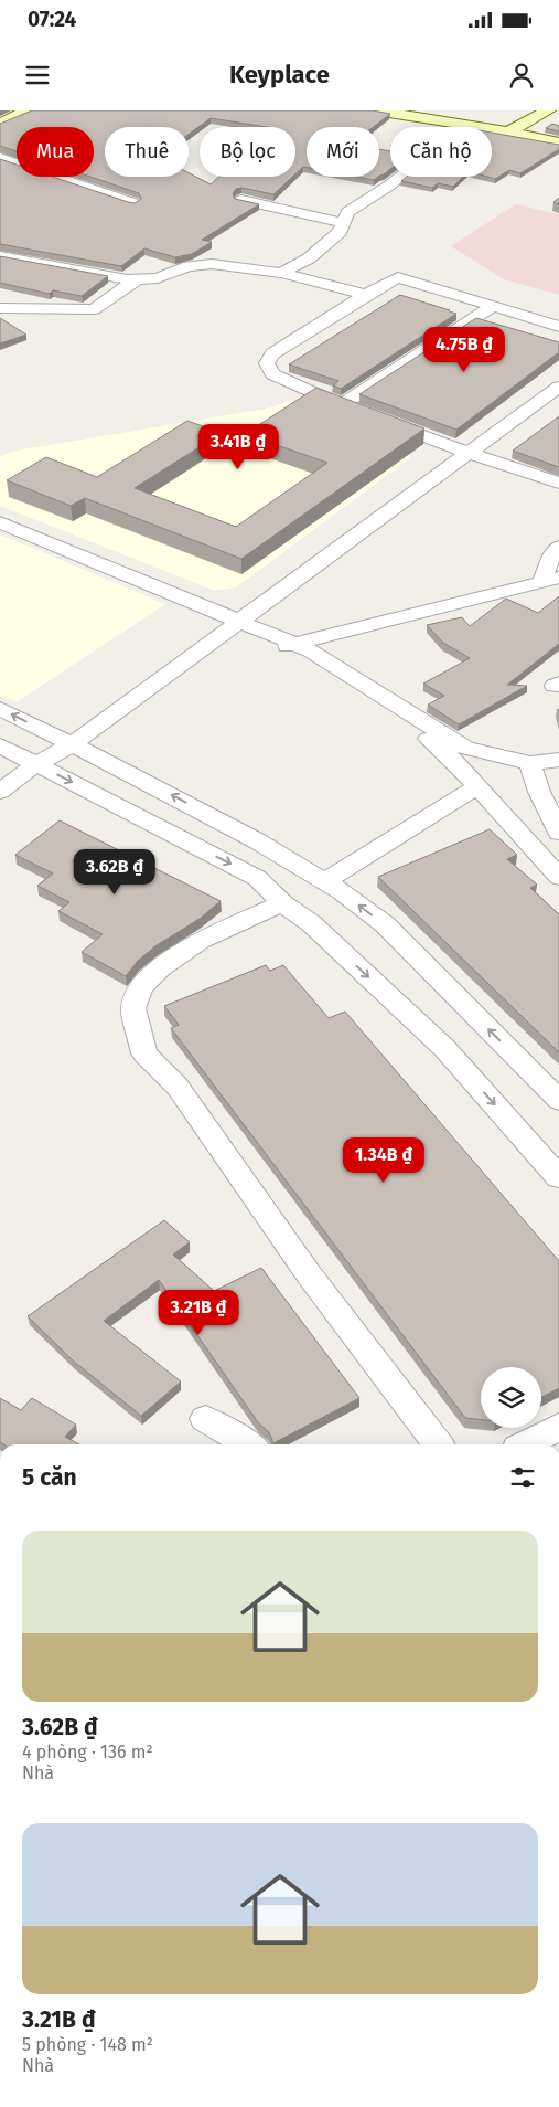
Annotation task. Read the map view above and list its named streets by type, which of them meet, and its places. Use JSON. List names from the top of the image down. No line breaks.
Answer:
{"page":{"status":"07:24","header":"Keyplace","chip":["Mua","Thuê","Bộ lọc","Mới","Căn hộ"],"price":["4.75B ₫","3.41B ₫","3.62B ₫","1.34B ₫","3.21B ₫"],"heading":"5 căn","list":[{"name":"3.62B ₫","note":"4 phòng · 136 m² · Nhà"},{"name":"3.21B ₫","note":"5 phòng · 148 m² · Nhà"}]}}
